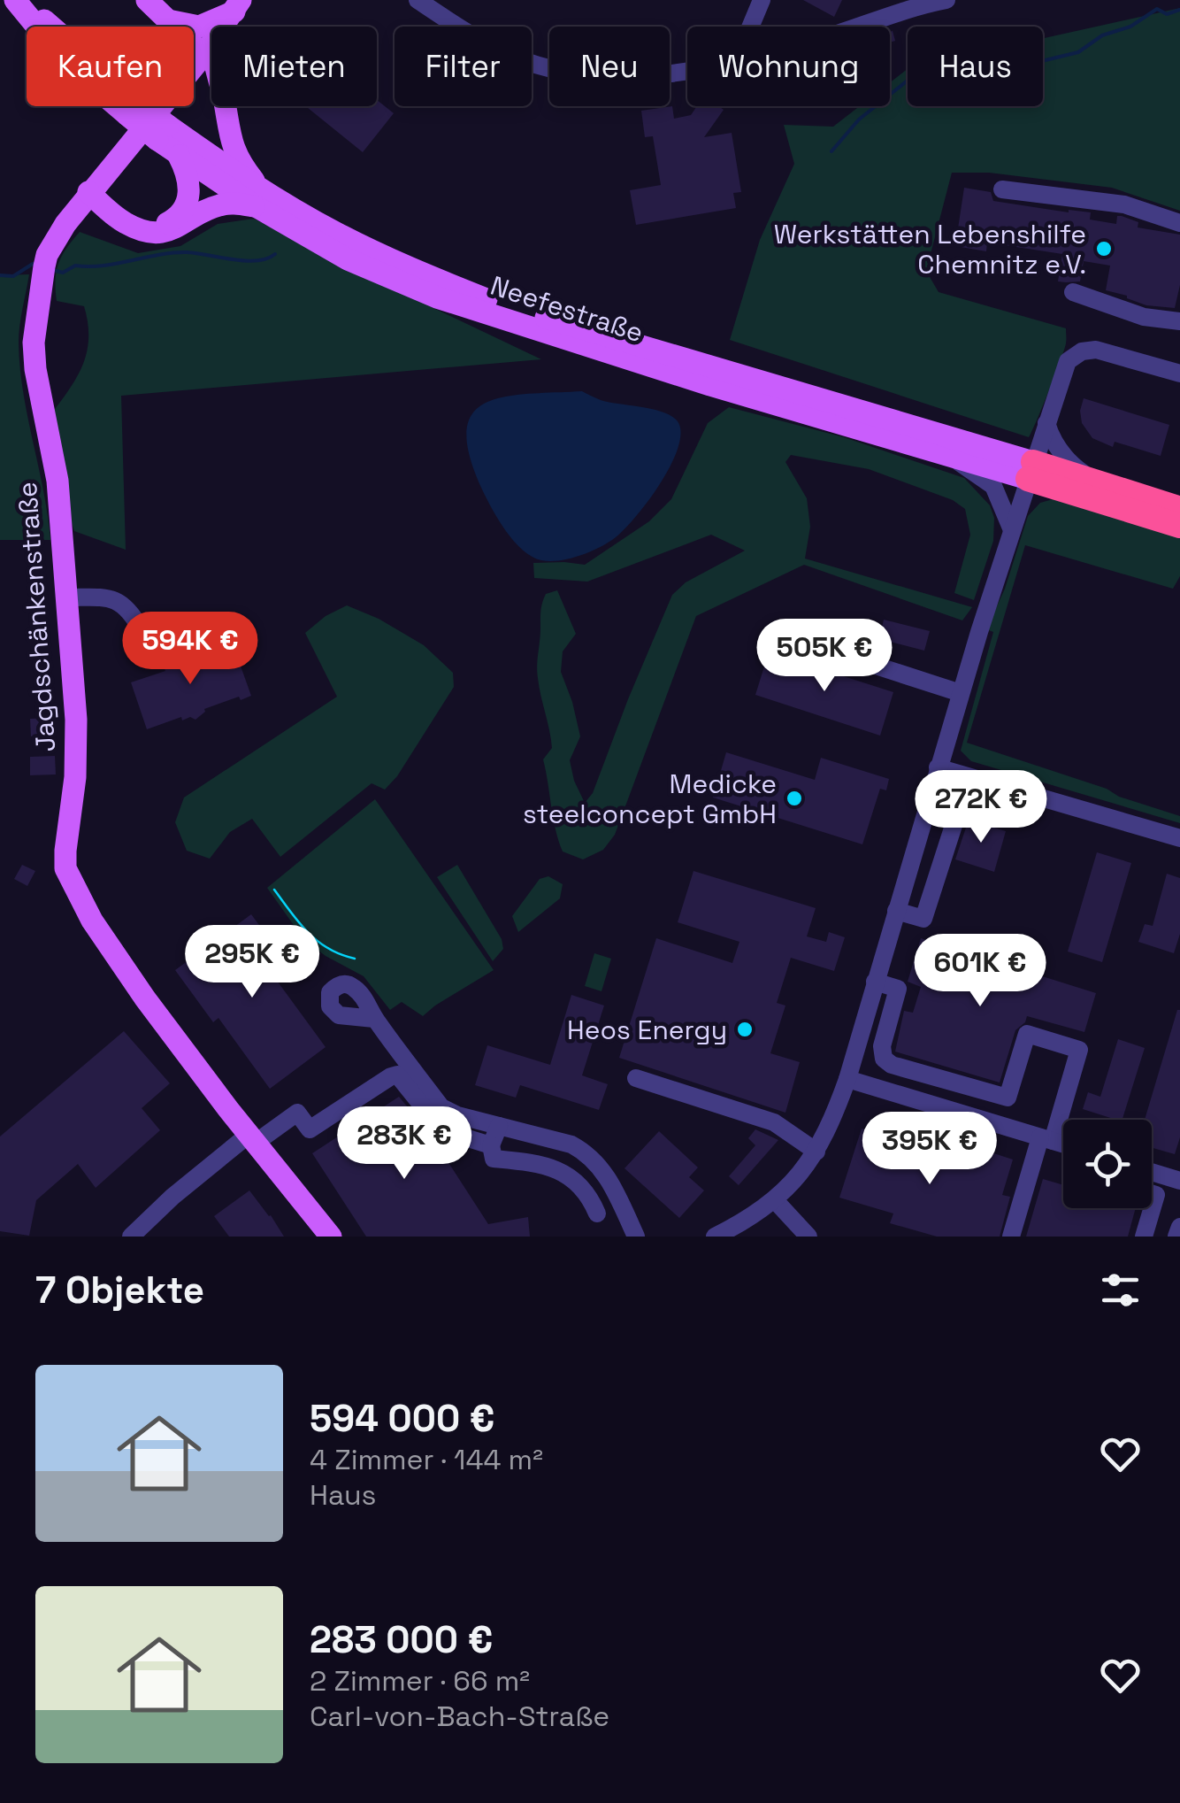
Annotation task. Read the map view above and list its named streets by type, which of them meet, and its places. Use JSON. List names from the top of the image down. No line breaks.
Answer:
{"streets":{"highway":["Neefestraße"],"main road":["Jagdschänkenstraße"]},"places":["Werkstätten Lebenshilfe Chemnitz e.V.","Medicke steelconcept GmbH","Heos Energy"],"page":{"chip":["Kaufen","Mieten","Filter","Neu","Wohnung","Haus"],"price":["594K €","505K €","272K €","295K €","601K €","283K €","395K €"],"heading":"7 Objekte","list":[{"name":"594 000 €","note":"4 Zimmer · 144 m² · Haus"},{"name":"283 000 €","note":"2 Zimmer · 66 m² · Carl-von-Bach-Straße"}]}}
